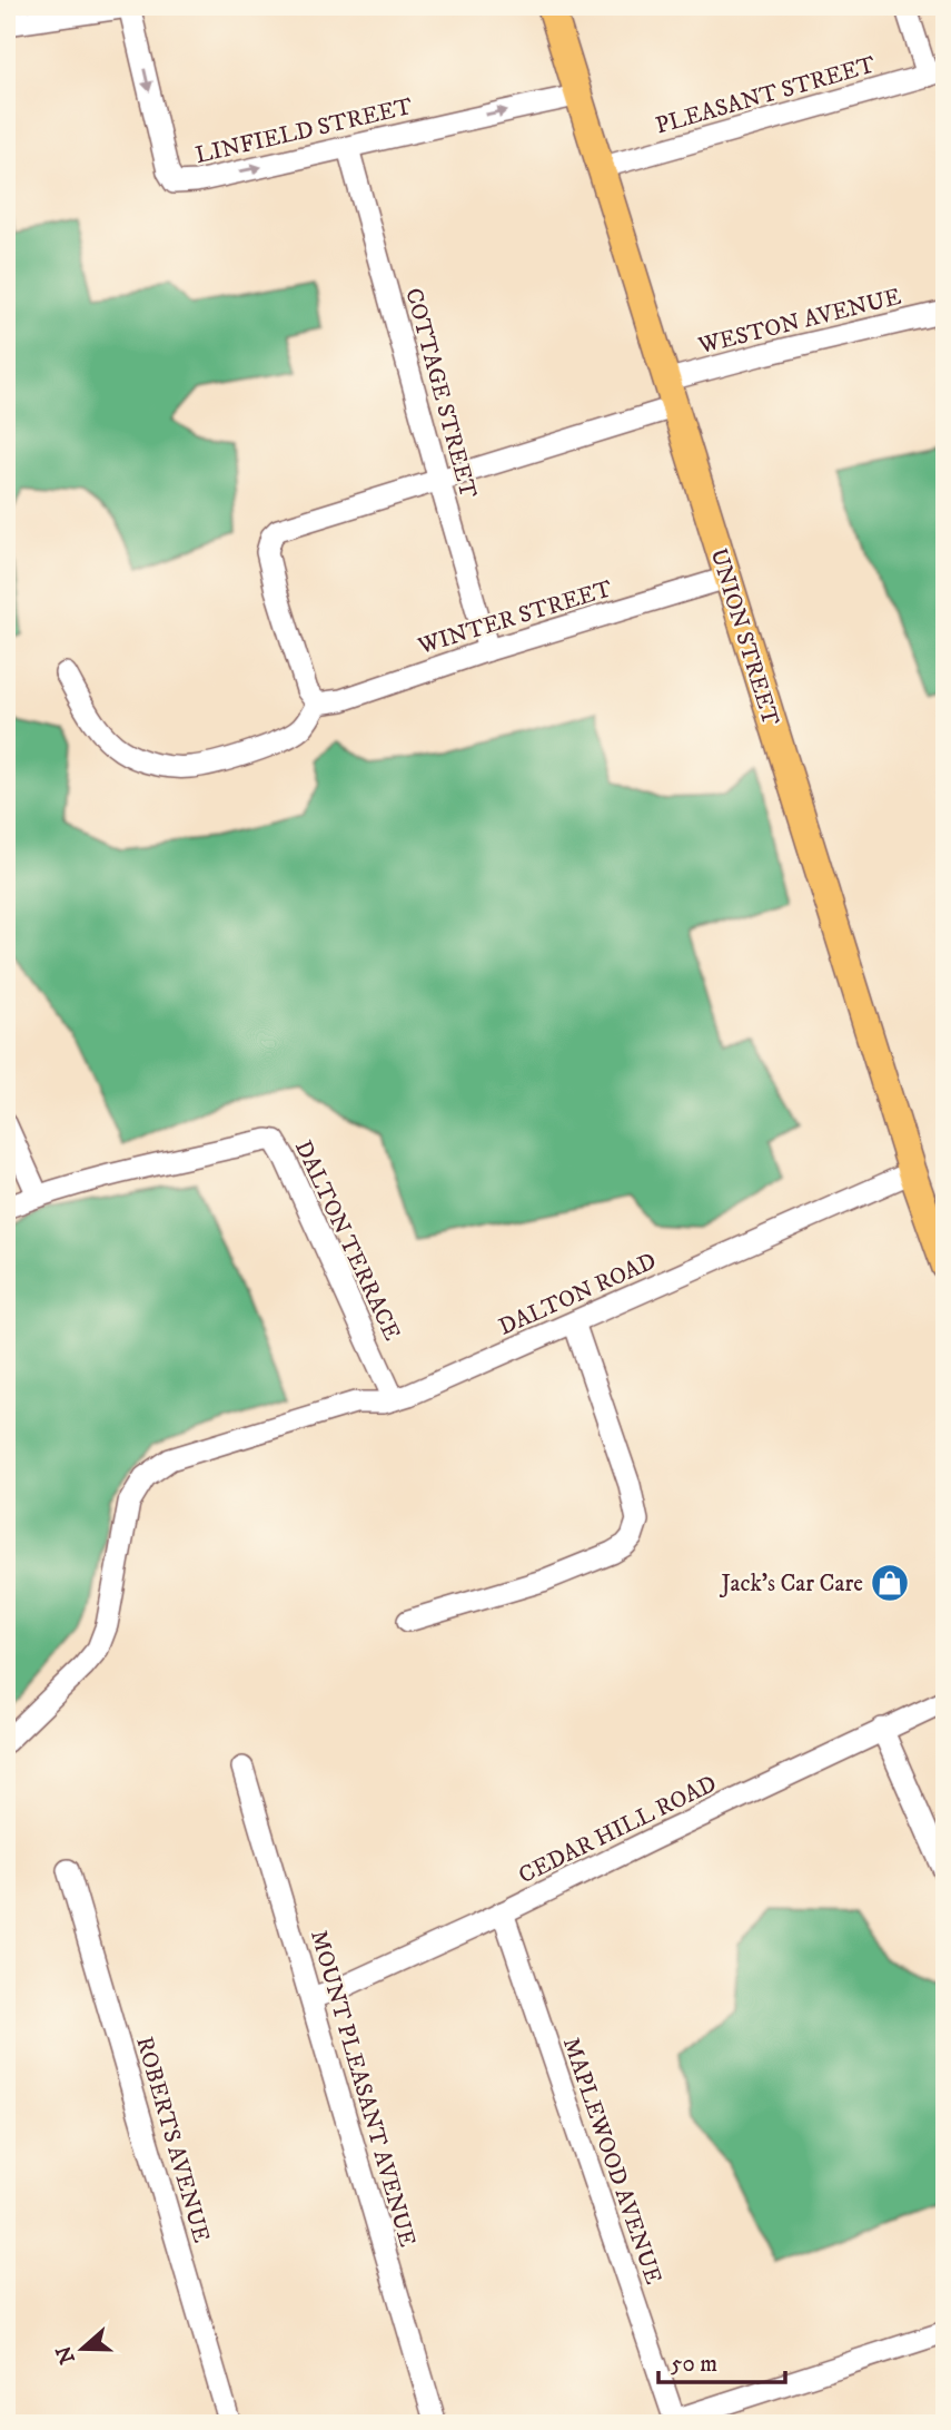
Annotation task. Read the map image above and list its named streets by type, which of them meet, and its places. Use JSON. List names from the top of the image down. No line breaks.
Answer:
{"streets":{"main road":["UNION STREET"],"street":["PLEASANT STREET","LINFIELD STREET","WESTON AVENUE","COTTAGE STREET","WINTER STREET","DALTON TERRACE","DALTON ROAD","CEDAR HILL ROAD","MOUNT PLEASANT AVENUE","ROBERTS AVENUE","MAPLEWOOD AVENUE"]},"crossings":[["PLEASANT STREET","UNION STREET"],["LINFIELD STREET","COTTAGE STREET"],["LINFIELD STREET","UNION STREET"],["WESTON AVENUE","COTTAGE STREET"],["WESTON AVENUE","WINTER STREET"],["WESTON AVENUE","UNION STREET"],["COTTAGE STREET","WINTER STREET"],["WINTER STREET","UNION STREET"],["UNION STREET","DALTON ROAD"],["DALTON TERRACE","DALTON ROAD"],["CEDAR HILL ROAD","MOUNT PLEASANT AVENUE"],["CEDAR HILL ROAD","MAPLEWOOD AVENUE"]],"places":{"shop":["Jack's Car Care"]},"scale_bar":"50 m","north":"left"}
